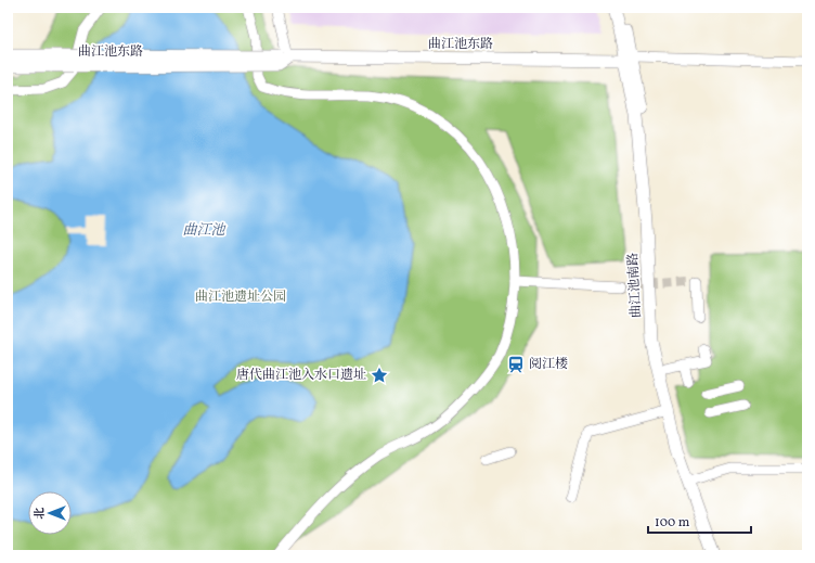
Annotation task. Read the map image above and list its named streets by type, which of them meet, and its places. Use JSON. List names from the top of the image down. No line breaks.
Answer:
{"streets":{"main road":["曲江池东路","曲江池南路"]},"crossings":[["曲江池东路","曲江池南路"]],"water":["曲江池"],"parks":["曲江池遗址公园"],"places":{"station":["阅江楼"],"place":["唐代曲江池入水口遗址"]},"scale_bar":"100 m","north":"left"}
